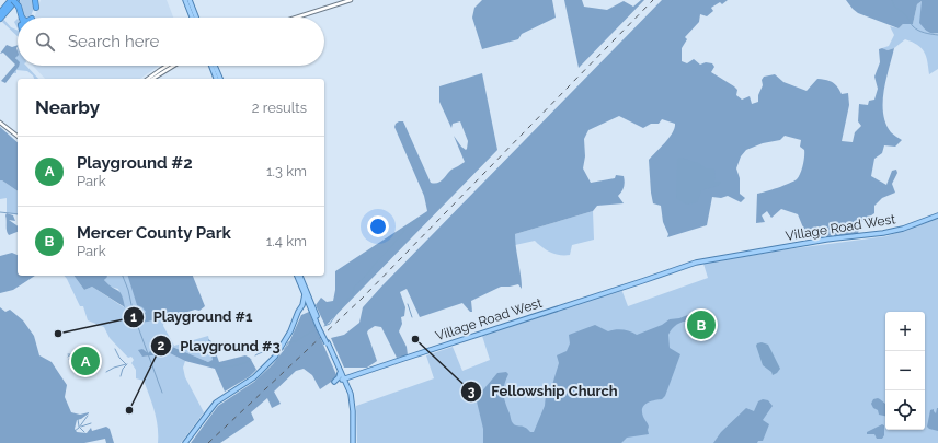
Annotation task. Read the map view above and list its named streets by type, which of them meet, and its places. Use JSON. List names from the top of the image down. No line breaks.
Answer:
{"streets":{"main road":["Village Road West"]},"places":["Playground #1","Fellowship Church","Playground #3"],"page":{"search":"Search here","heading":["Nearby","2 results"],"list":[{"mark":"A","name":"Playground #2","note":"Park","value":"1.3 km"},{"mark":"B","name":"Mercer County Park","note":"Park","value":"1.4 km"}],"pins":["B","A"],"map_buttons":["+","−"]}}
